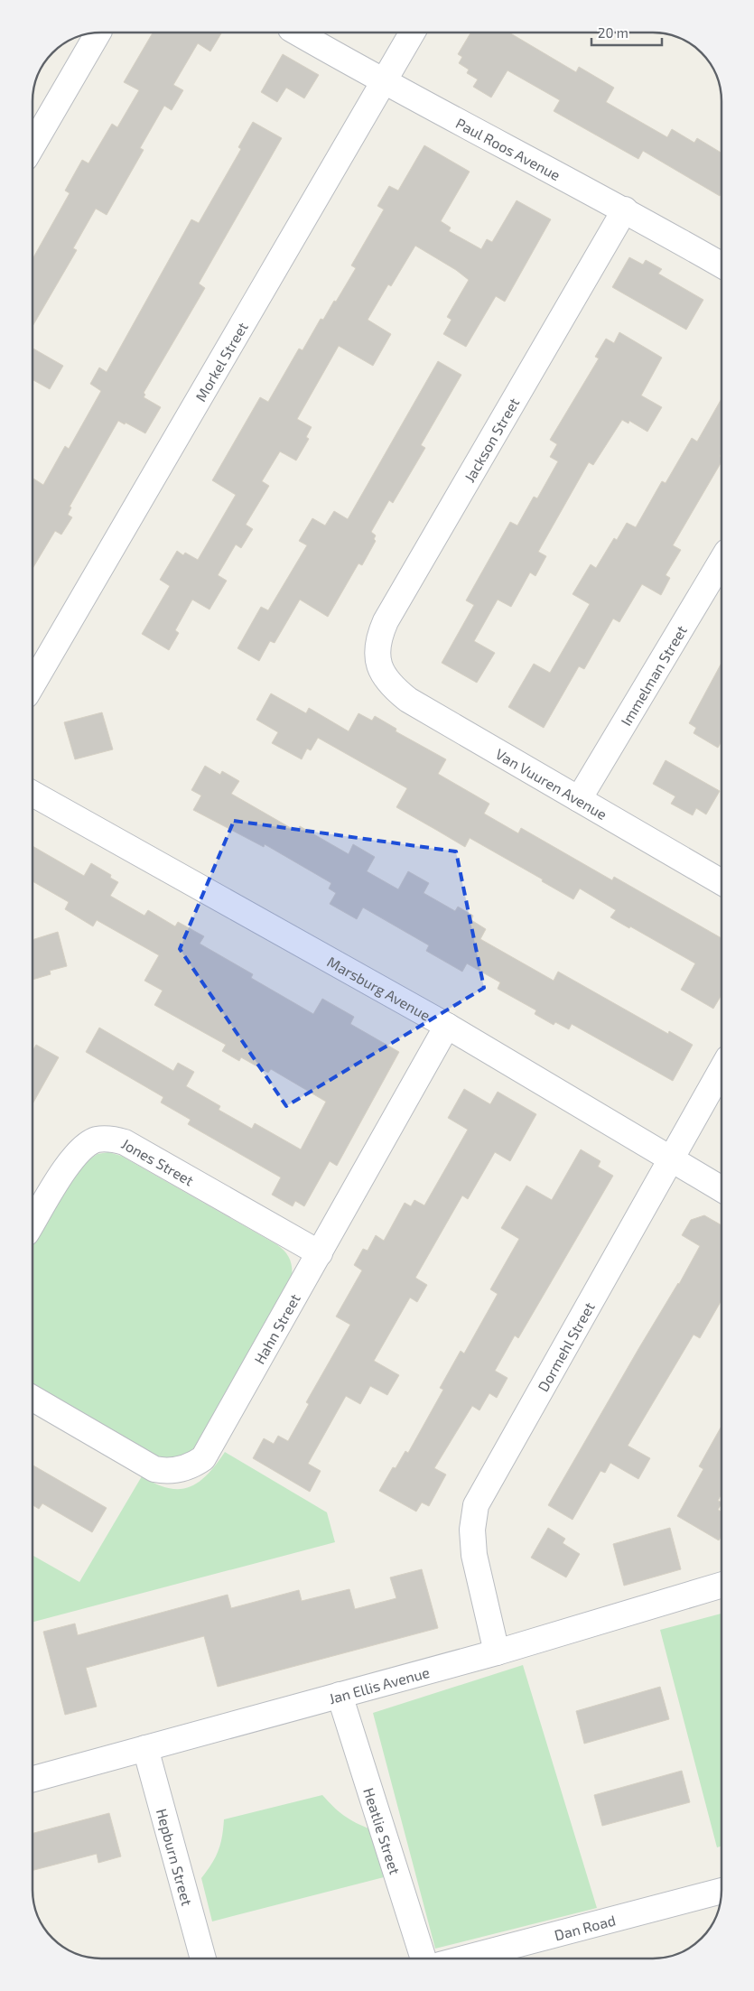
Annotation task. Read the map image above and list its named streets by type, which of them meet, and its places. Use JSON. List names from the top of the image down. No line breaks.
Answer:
{"streets":{"street":["Paul Roos Avenue","Morkel Street","Jackson Street","Immelman Street","Van Vuuren Avenue","Marsburg Avenue","Jones Street","Hahn Street","Dormehl Street","Jan Ellis Avenue","Heatlie Street","Hepburn Street","Dan Road"]},"crossings":[["Paul Roos Avenue","Morkel Street"],["Paul Roos Avenue","Jackson Street"],["Jackson Street","Van Vuuren Avenue"],["Immelman Street","Van Vuuren Avenue"],["Marsburg Avenue","Hahn Street"],["Marsburg Avenue","Dormehl Street"],["Jones Street","Hahn Street"],["Dormehl Street","Jan Ellis Avenue"],["Jan Ellis Avenue","Heatlie Street"],["Jan Ellis Avenue","Hepburn Street"]],"scale_bar":"20 m"}
